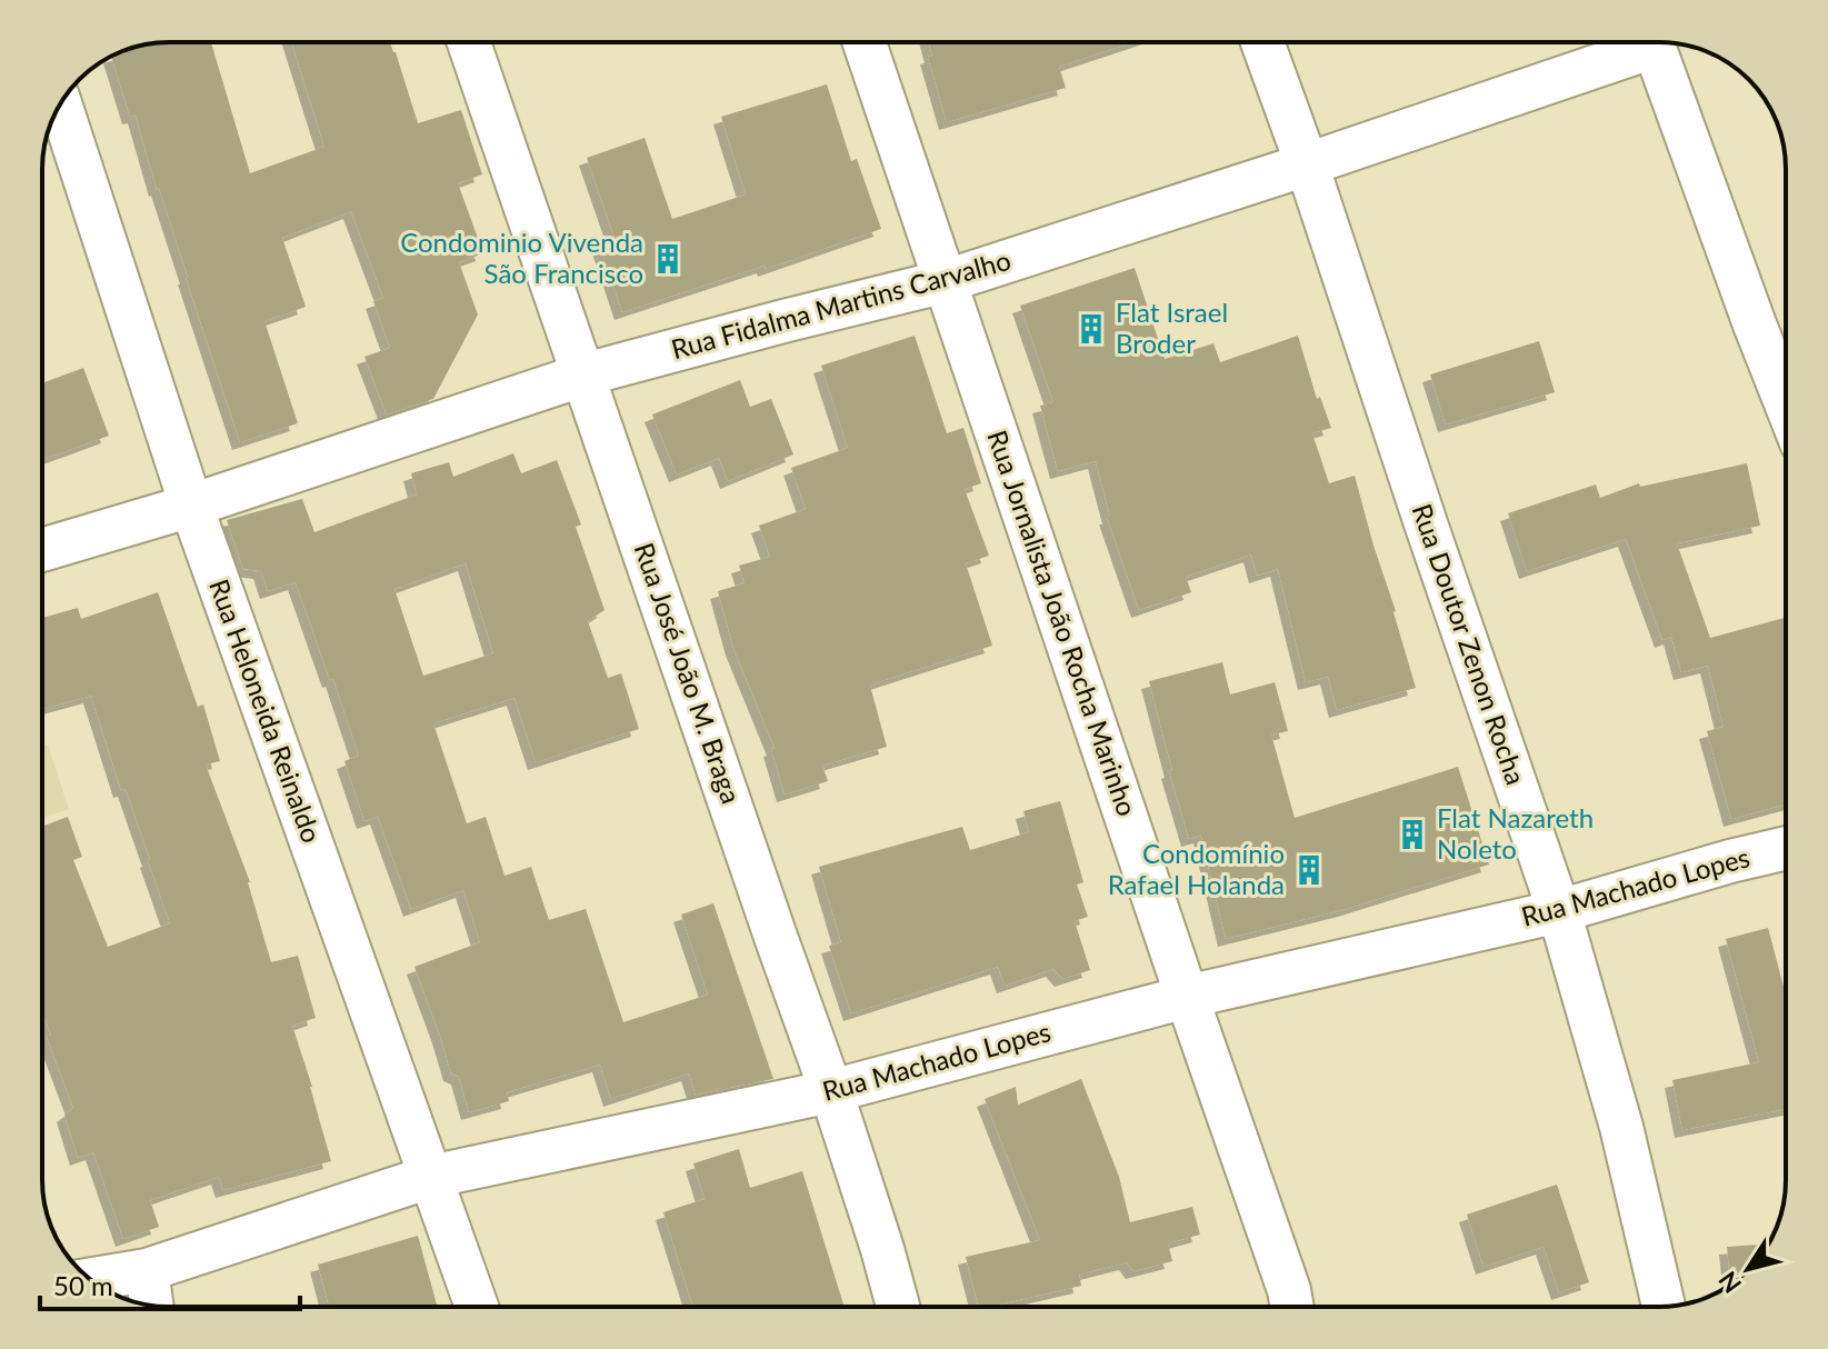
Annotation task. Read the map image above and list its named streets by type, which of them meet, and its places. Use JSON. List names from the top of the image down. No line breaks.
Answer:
{"streets":{"street":["Rua Fidalma Martins Carvalho","Rua Jornalista João Rocha Marinho","Rua Doutor Zenon Rocha","Rua José João M. Braga","Rua Heloneida Reinaldo","Rua Machado Lopes"]},"crossings":[["Rua Fidalma Martins Carvalho","Rua Jornalista João Rocha Marinho"],["Rua Fidalma Martins Carvalho","Rua Doutor Zenon Rocha"],["Rua Fidalma Martins Carvalho","Rua José João M. Braga"],["Rua Fidalma Martins Carvalho","Rua Heloneida Reinaldo"],["Rua Jornalista João Rocha Marinho","Rua Machado Lopes"],["Rua Doutor Zenon Rocha","Rua Machado Lopes"],["Rua José João M. Braga","Rua Machado Lopes"],["Rua Heloneida Reinaldo","Rua Machado Lopes"]],"places":{"building":["Condominio Vivenda São Francisco","Flat Israel Broder","Flat Nazareth Noleto","Condomínio Rafael Holanda"]},"scale_bar":"50 m","north":"bottom left"}
